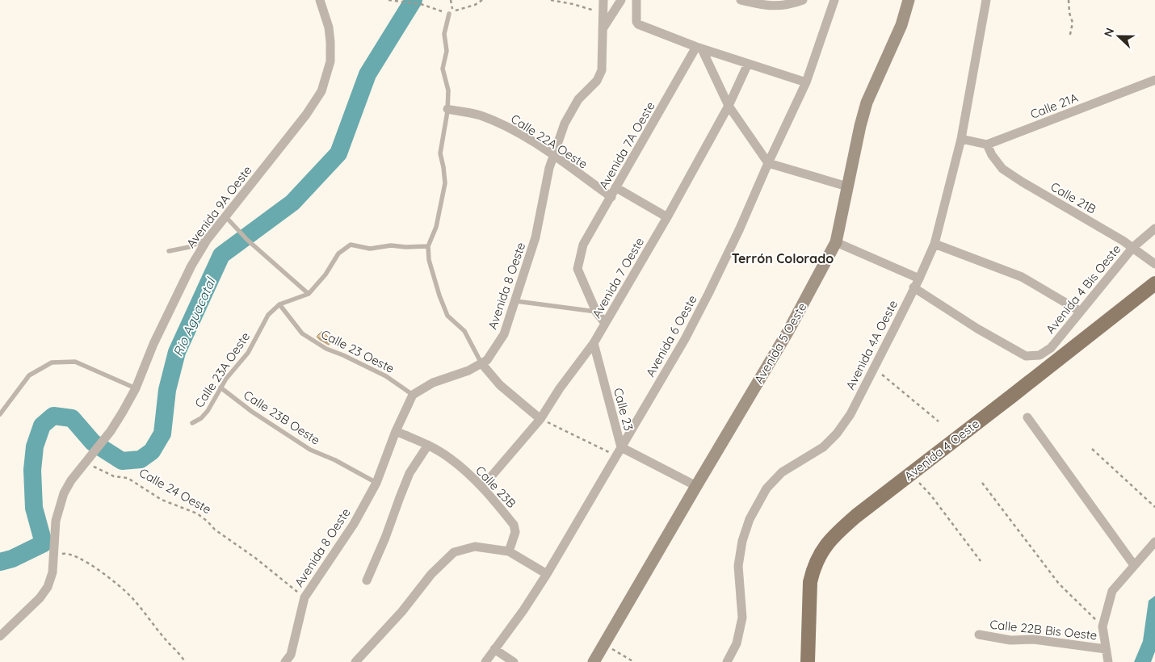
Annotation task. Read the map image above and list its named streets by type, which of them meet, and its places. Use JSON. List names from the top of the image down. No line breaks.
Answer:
{"streets":{"main road":["Avenida 4 Oeste"],"street":["Calle 21A","Calle 22A Oeste","Avenida 7A Oeste","Calle 21B","Avenida 9A Oeste","Avenida 7 Oeste","Avenida 8 Oeste","Avenida 4 Bis Oeste","Avenida 6 Oeste","Avenida 5 Oeste","Avenida 4A Oeste","Calle 23","Calle 23B","Calle 22B Bis Oeste"],"lane":["Calle 23 Oeste","Calle 23A Oeste","Calle 23B Oeste"],"path":["Calle 24 Oeste"]},"crossings":[["Calle 21A","Calle 21B"],["Calle 22A Oeste","Avenida 7A Oeste"],["Calle 22A Oeste","Avenida 8 Oeste"],["Calle 21B","Avenida 4 Bis Oeste"],["Avenida 9A Oeste","Calle 24 Oeste"],["Avenida 7 Oeste","Calle 23"],["Avenida 7 Oeste","Calle 23B"],["Avenida 8 Oeste","Calle 23 Oeste"],["Avenida 8 Oeste","Calle 23B Oeste"],["Avenida 8 Oeste","Calle 23B"],["Avenida 8 Oeste","Calle 24 Oeste"],["Avenida 4 Bis Oeste","Avenida 4A Oeste"],["Avenida 6 Oeste","Calle 23"],["Avenida 5 Oeste","Calle 23"],["Calle 23 Oeste","Calle 23A Oeste"],["Calle 23A Oeste","Calle 23B Oeste"]],"districts":["Terrón Colorado"],"water":["Río Aguacatal"],"north":"left"}
